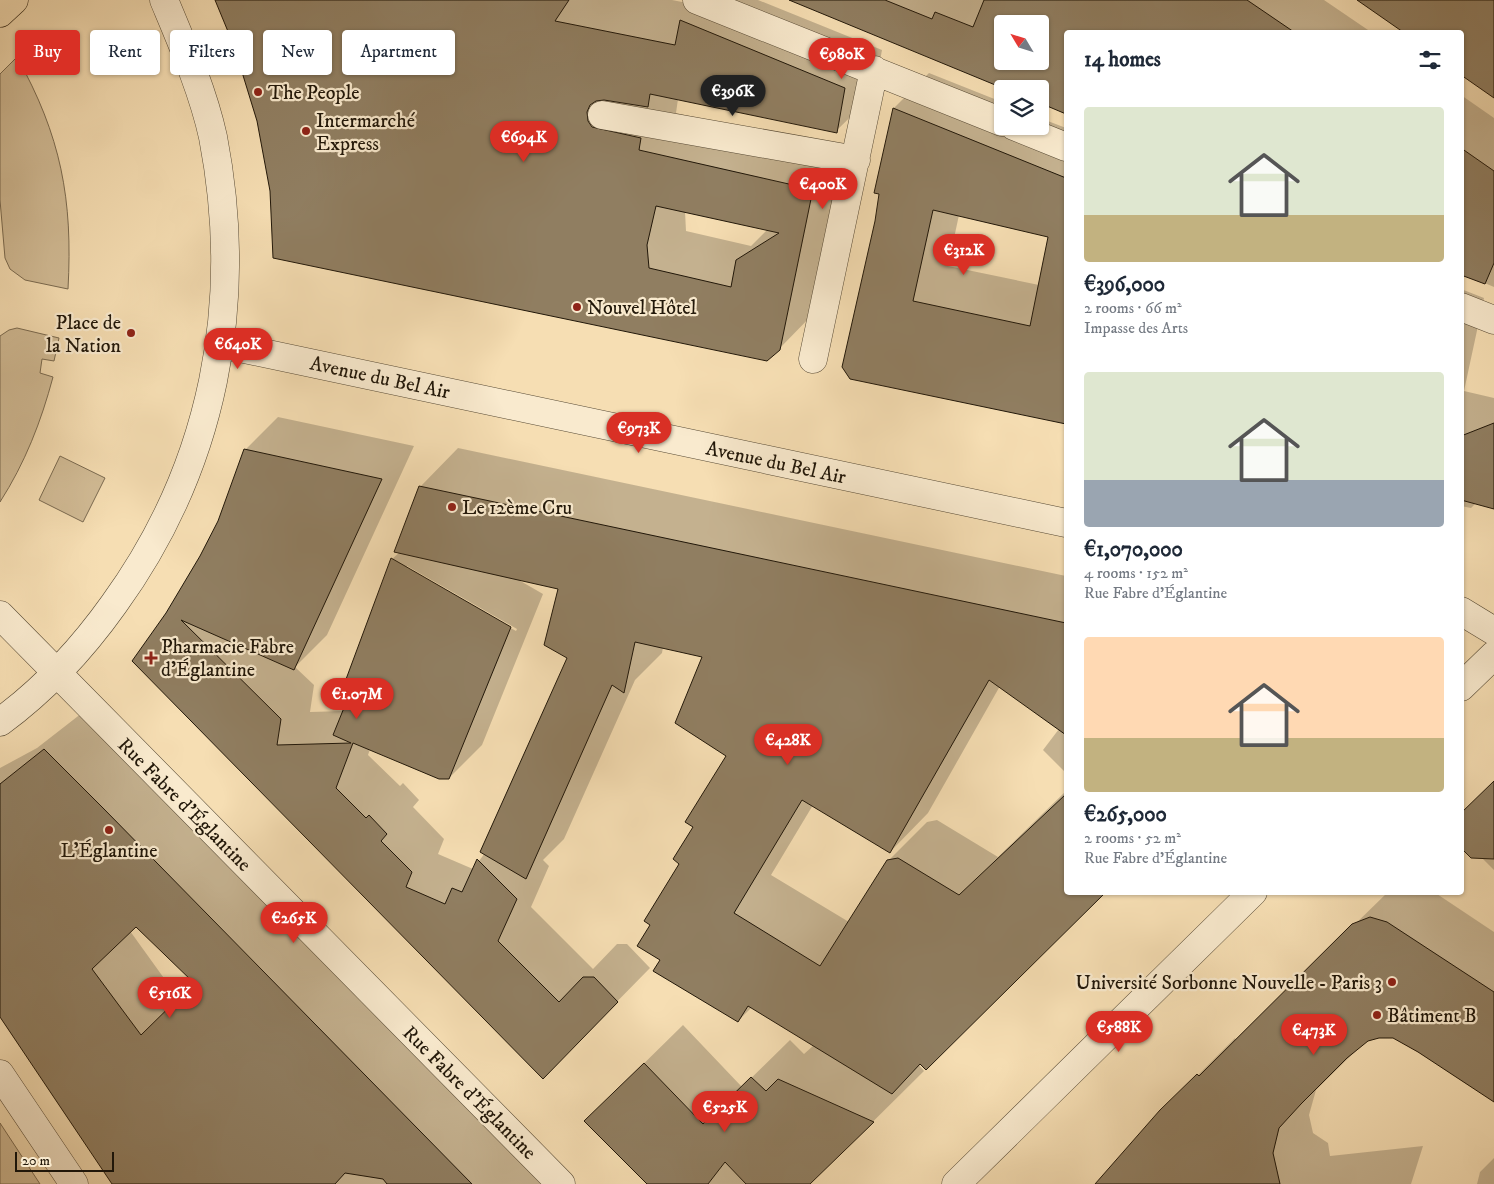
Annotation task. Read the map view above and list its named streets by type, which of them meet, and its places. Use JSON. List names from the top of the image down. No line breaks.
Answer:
{"streets":{"street":["Avenue du Bel Air","Rue Fabre d'Églantine"]},"places":{"other":["The People","Intermarché Express","Nouvel Hôtel","Place de la Nation","Le 12ème Cru","L'Églantine","Université Sorbonne Nouvelle - Paris 3","Bâtiment B"],"health":["Pharmacie Fabre d'Églantine"]},"scale_bar":"20 m","north":"top left","page":{"chip":["Buy","Rent","Filters","New","Apartment"],"heading":"14 homes","price":["€980K","€396K","€694K","€400K","€312K","€640K","€973K","€1.07M","€428K","€265K","€516K","€588K","€473K","€525K"],"list":[{"name":"€396,000","note":"2 rooms · 66 m² · Impasse des Arts"},{"name":"€1,070,000","note":"4 rooms · 152 m² · Rue Fabre d'Églantine"},{"name":"€265,000","note":"2 rooms · 52 m² · Rue Fabre d'Églantine"}],"scale":"20 m"}}
